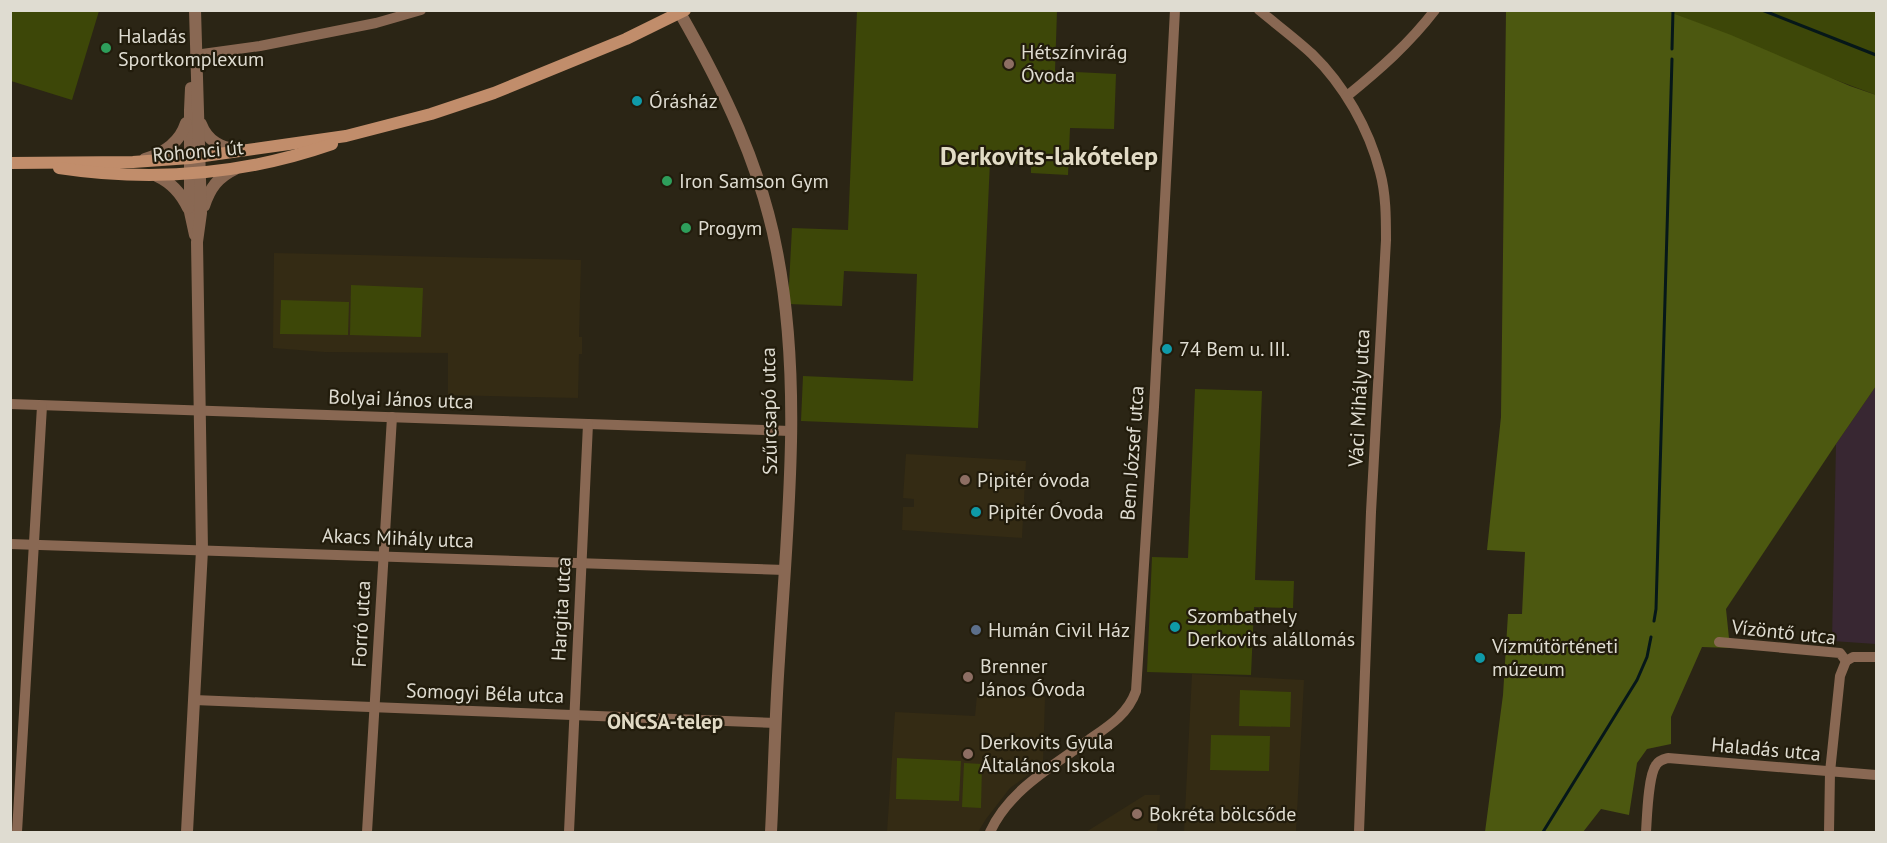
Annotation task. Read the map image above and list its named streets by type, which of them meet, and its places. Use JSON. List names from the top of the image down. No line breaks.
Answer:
{"streets":{"main road":["Rohonci út"],"street":["Váci Mihály utca","Bolyai János utca","Szűrcsapó utca","Bem József utca","Akacs Mihály utca","Hargita utca","Forró utca","Vízöntő utca","Somogyi Béla utca","Haladás utca"]},"crossings":[["Rohonci út","Szűrcsapó utca"],["Bolyai János utca","Szűrcsapó utca"],["Bolyai János utca","Hargita utca"],["Bolyai János utca","Forró utca"],["Szűrcsapó utca","Akacs Mihály utca"],["Szűrcsapó utca","Somogyi Béla utca"],["Akacs Mihály utca","Hargita utca"],["Akacs Mihály utca","Forró utca"],["Hargita utca","Somogyi Béla utca"],["Forró utca","Somogyi Béla utca"]],"districts":["Derkovits-lakótelep","ONCSA-telep"],"places":["Haladás Sportkomplexum","Hétszínvirág Óvoda","Órásház","Iron Samson Gym","Progym","74 Bem u. III.","Pipitér óvoda","Pipitér Óvoda","Szombathely Derkovits alállomás","Humán Civil Ház","Vízműtörténeti múzeum","Brenner János Óvoda","Derkovits Gyula Általános Iskola","Bokréta bölcsőde"]}
